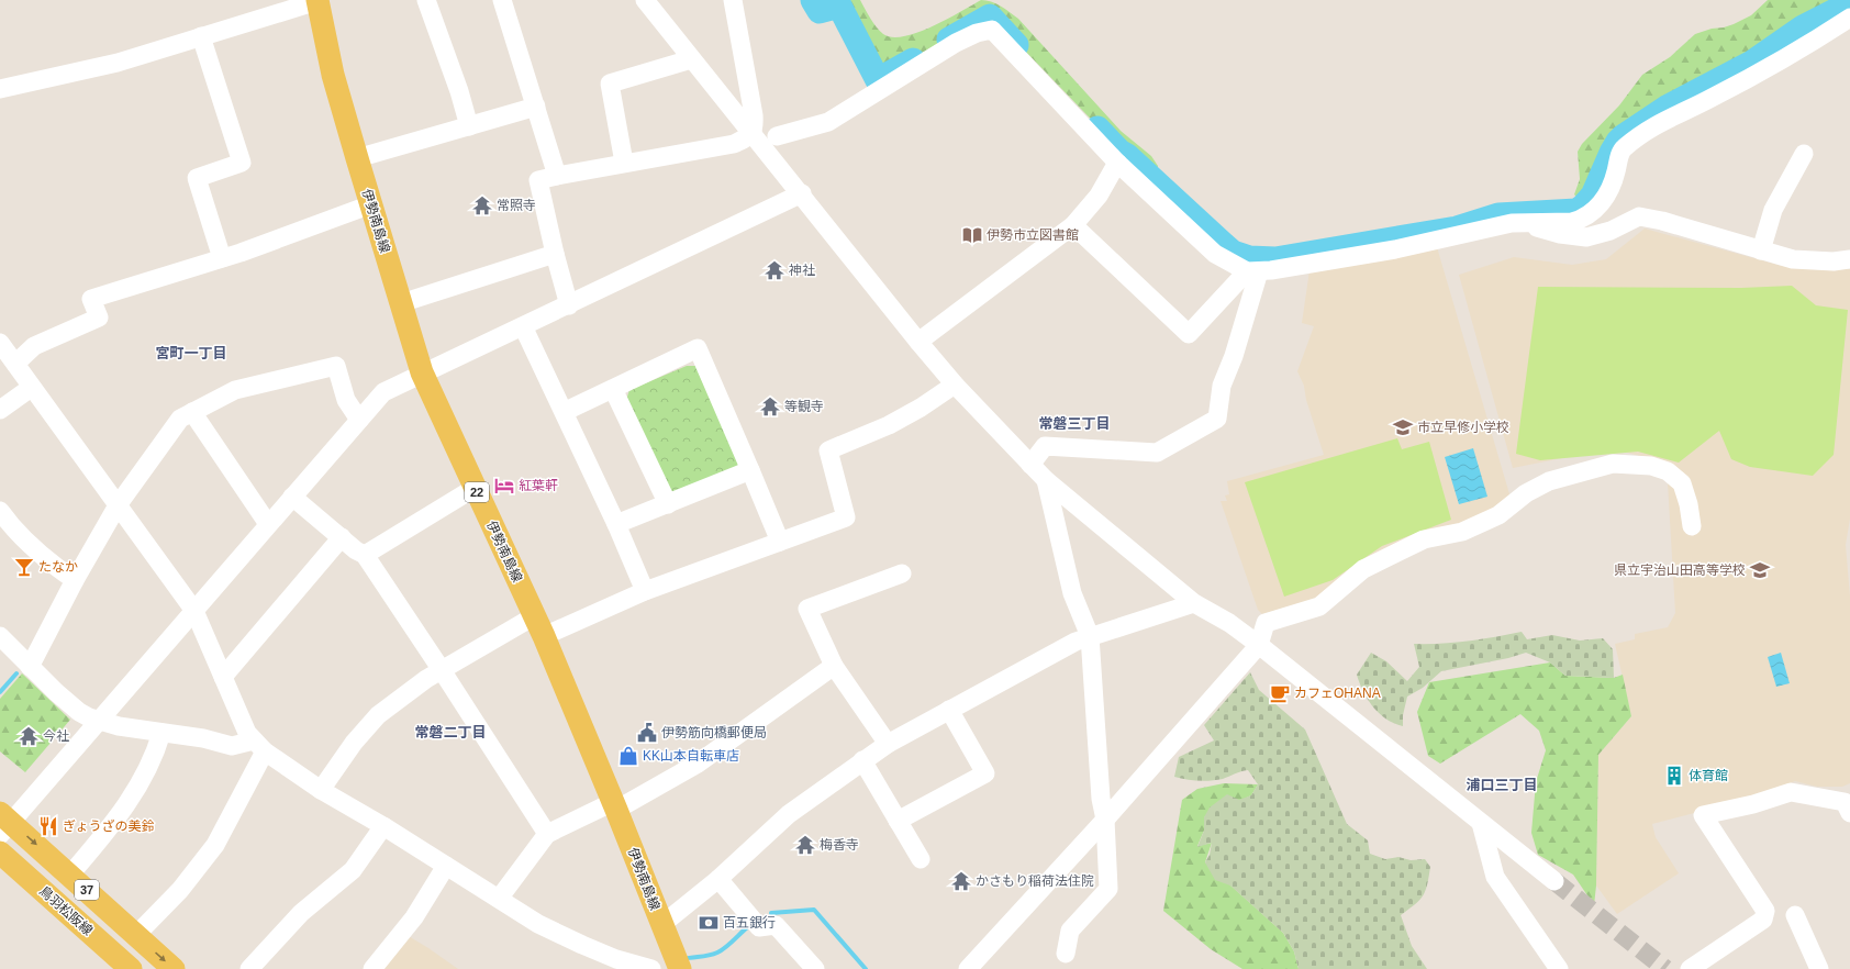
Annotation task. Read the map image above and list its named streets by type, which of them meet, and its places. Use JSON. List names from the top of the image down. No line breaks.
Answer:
{"streets":{"main road":["伊勢南島線","22","37","鳥羽松阪線"]},"districts":["宮町一丁目","常磐三丁目","常磐二丁目","浦口三丁目"],"places":{"temple":["常照寺","神社","等観寺","今社","梅香寺","かさもり稲荷法住院"],"library":["伊勢市立図書館"],"school or university":["市立早修小学校","県立宇治山田高等学校"],"hotel":["紅葉軒"],"bar":["たなか"],"cafe":["カフェOHANA"],"public building":["伊勢筋向橋郵便局"],"shop":["KK山本自転車店"],"building":["体育館"],"restaurant":["ぎょうざの美鈴"],"bank":["百五銀行"]}}
